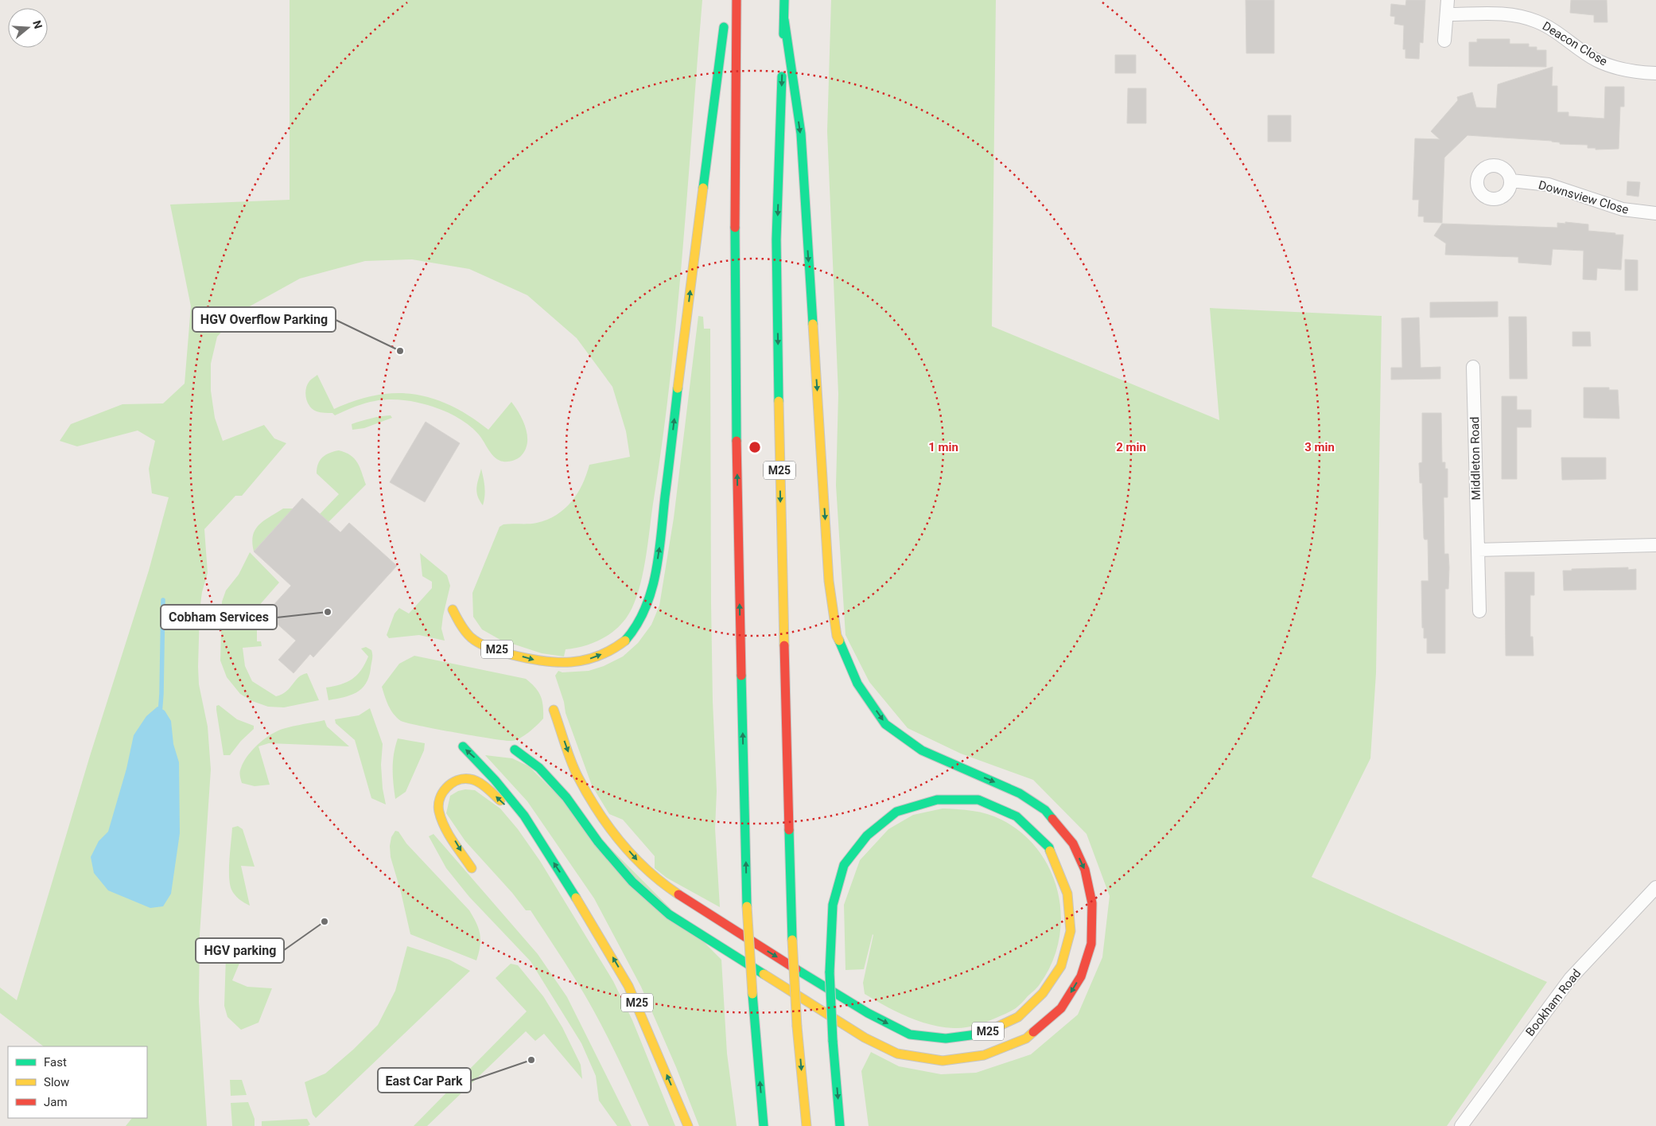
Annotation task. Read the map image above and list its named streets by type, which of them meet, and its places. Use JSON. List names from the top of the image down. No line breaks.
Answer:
{"streets":{"highway":["M25"],"street":["Deacon Close","Downsview Close","Middleton Road","Bookham Road"]},"places":["HGV Overflow Parking","Cobham Services","HGV parking","East Car Park"],"legend":["Fast","Slow","Jam"],"north":"right","rings":["1 min","2 min","3 min"]}
